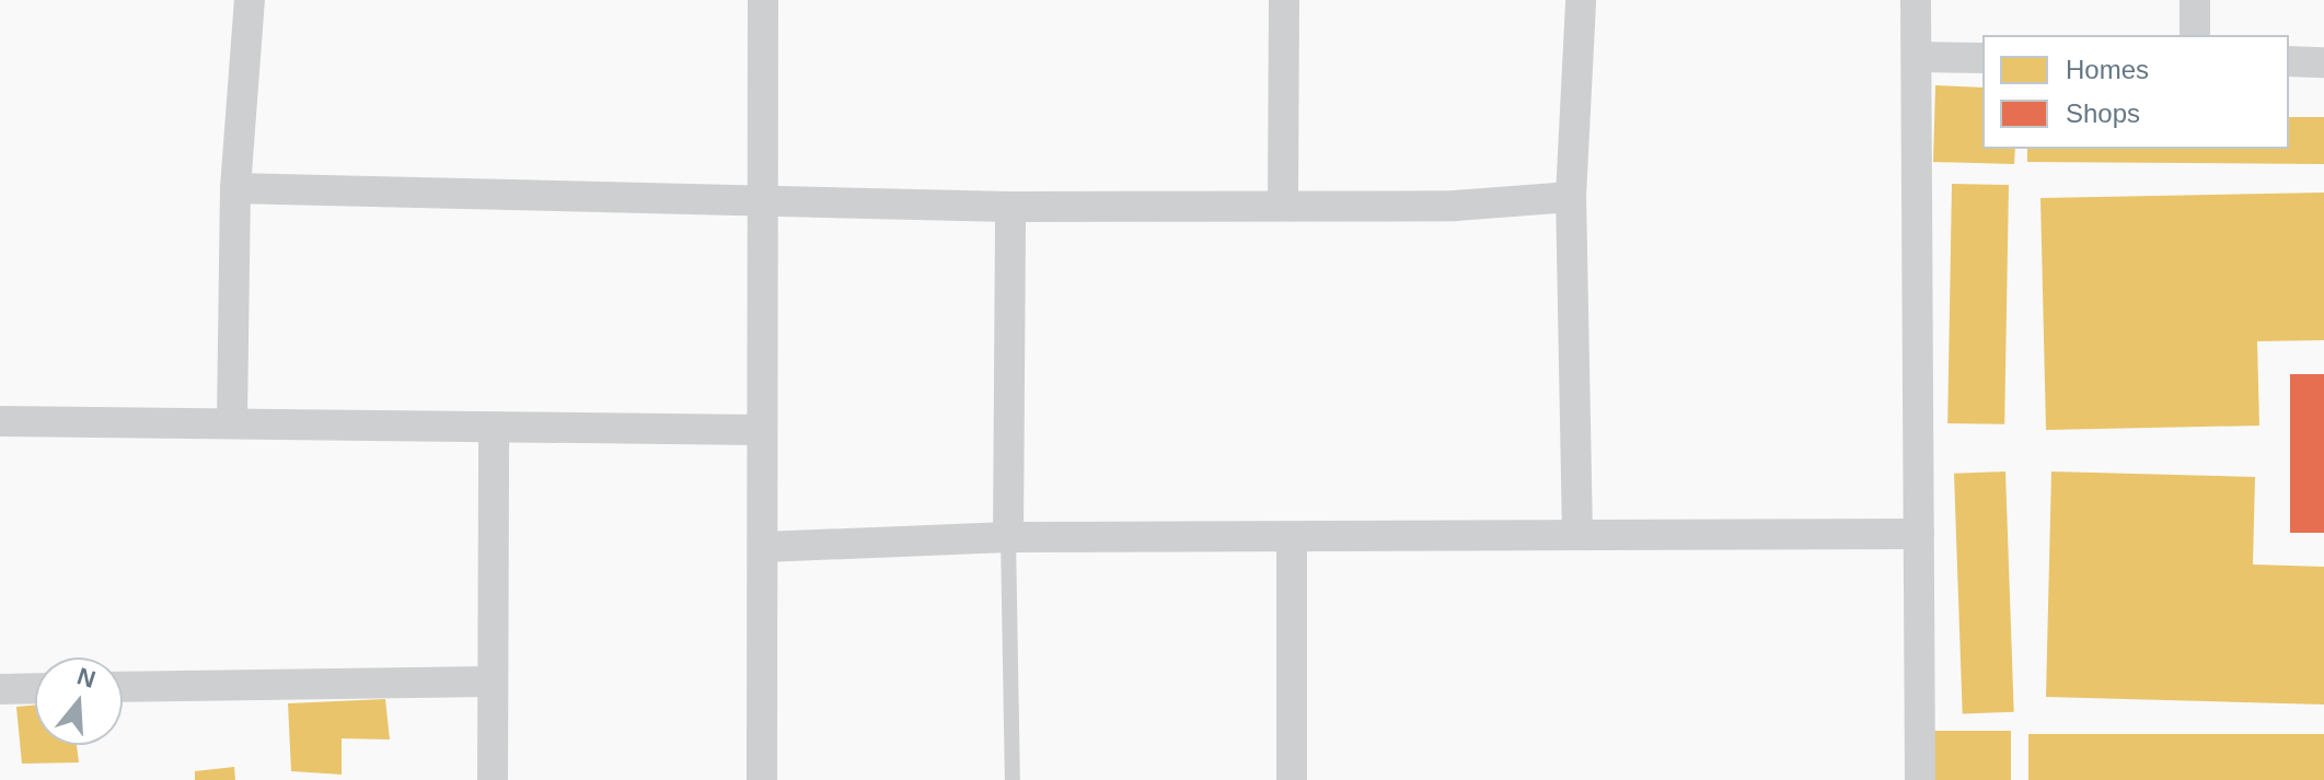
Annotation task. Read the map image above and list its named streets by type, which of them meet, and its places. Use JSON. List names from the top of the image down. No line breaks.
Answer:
{"legend":["Homes","Shops"],"north":"top"}
